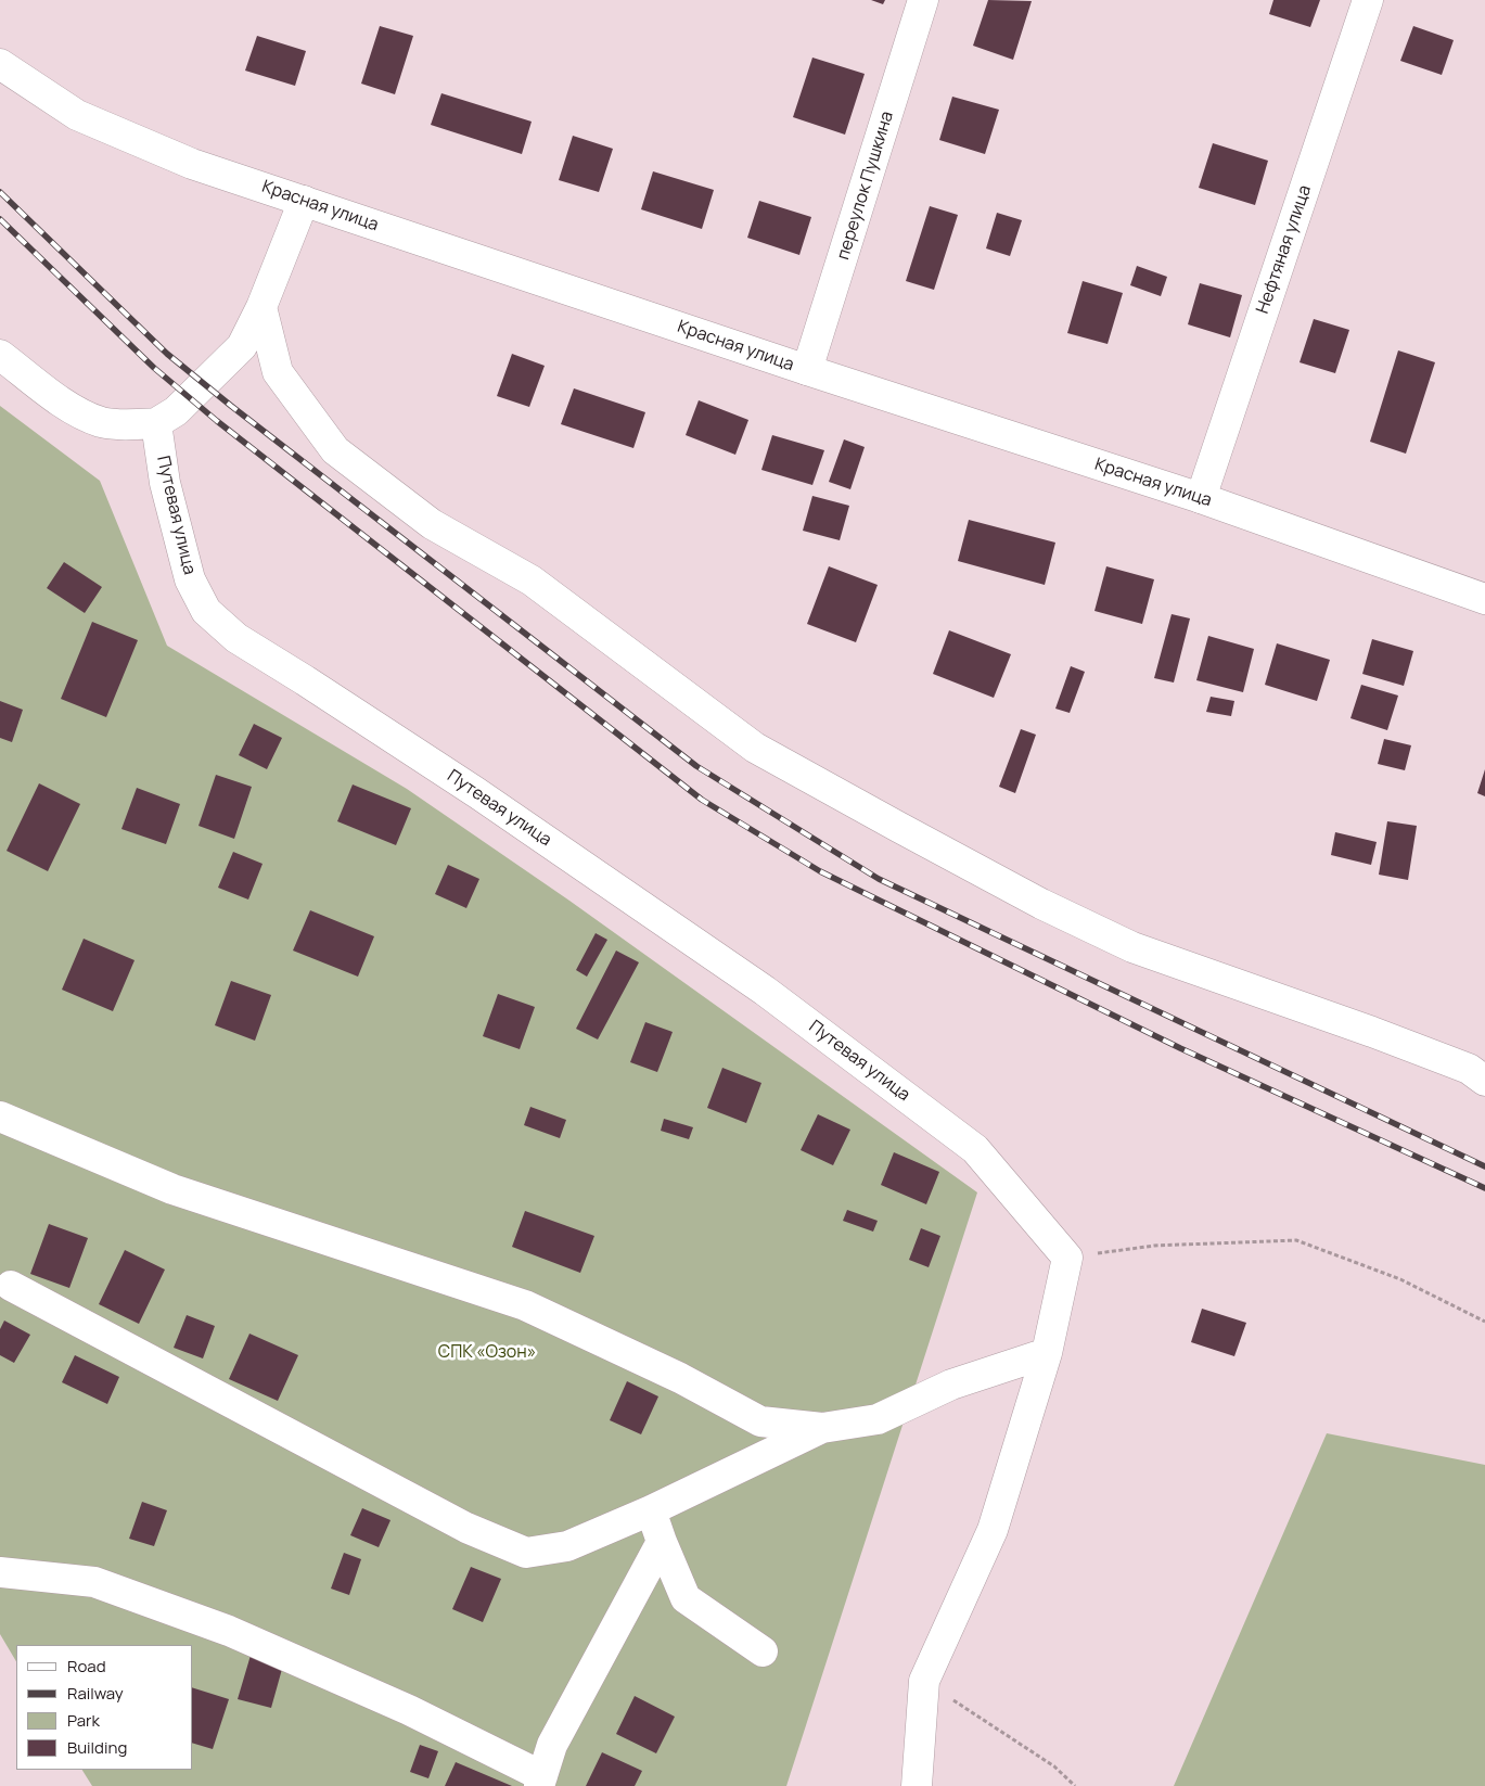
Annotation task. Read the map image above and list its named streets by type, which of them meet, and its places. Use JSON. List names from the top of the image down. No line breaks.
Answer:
{"streets":{"street":["переулок Пушкина","Красная улица","Нефтяная улица","Путевая улица"]},"crossings":[["переулок Пушкина","Красная улица"],["Красная улица","Нефтяная улица"]],"parks":["СПК «Озон»"],"legend":["Road","Railway","Park","Building"]}
